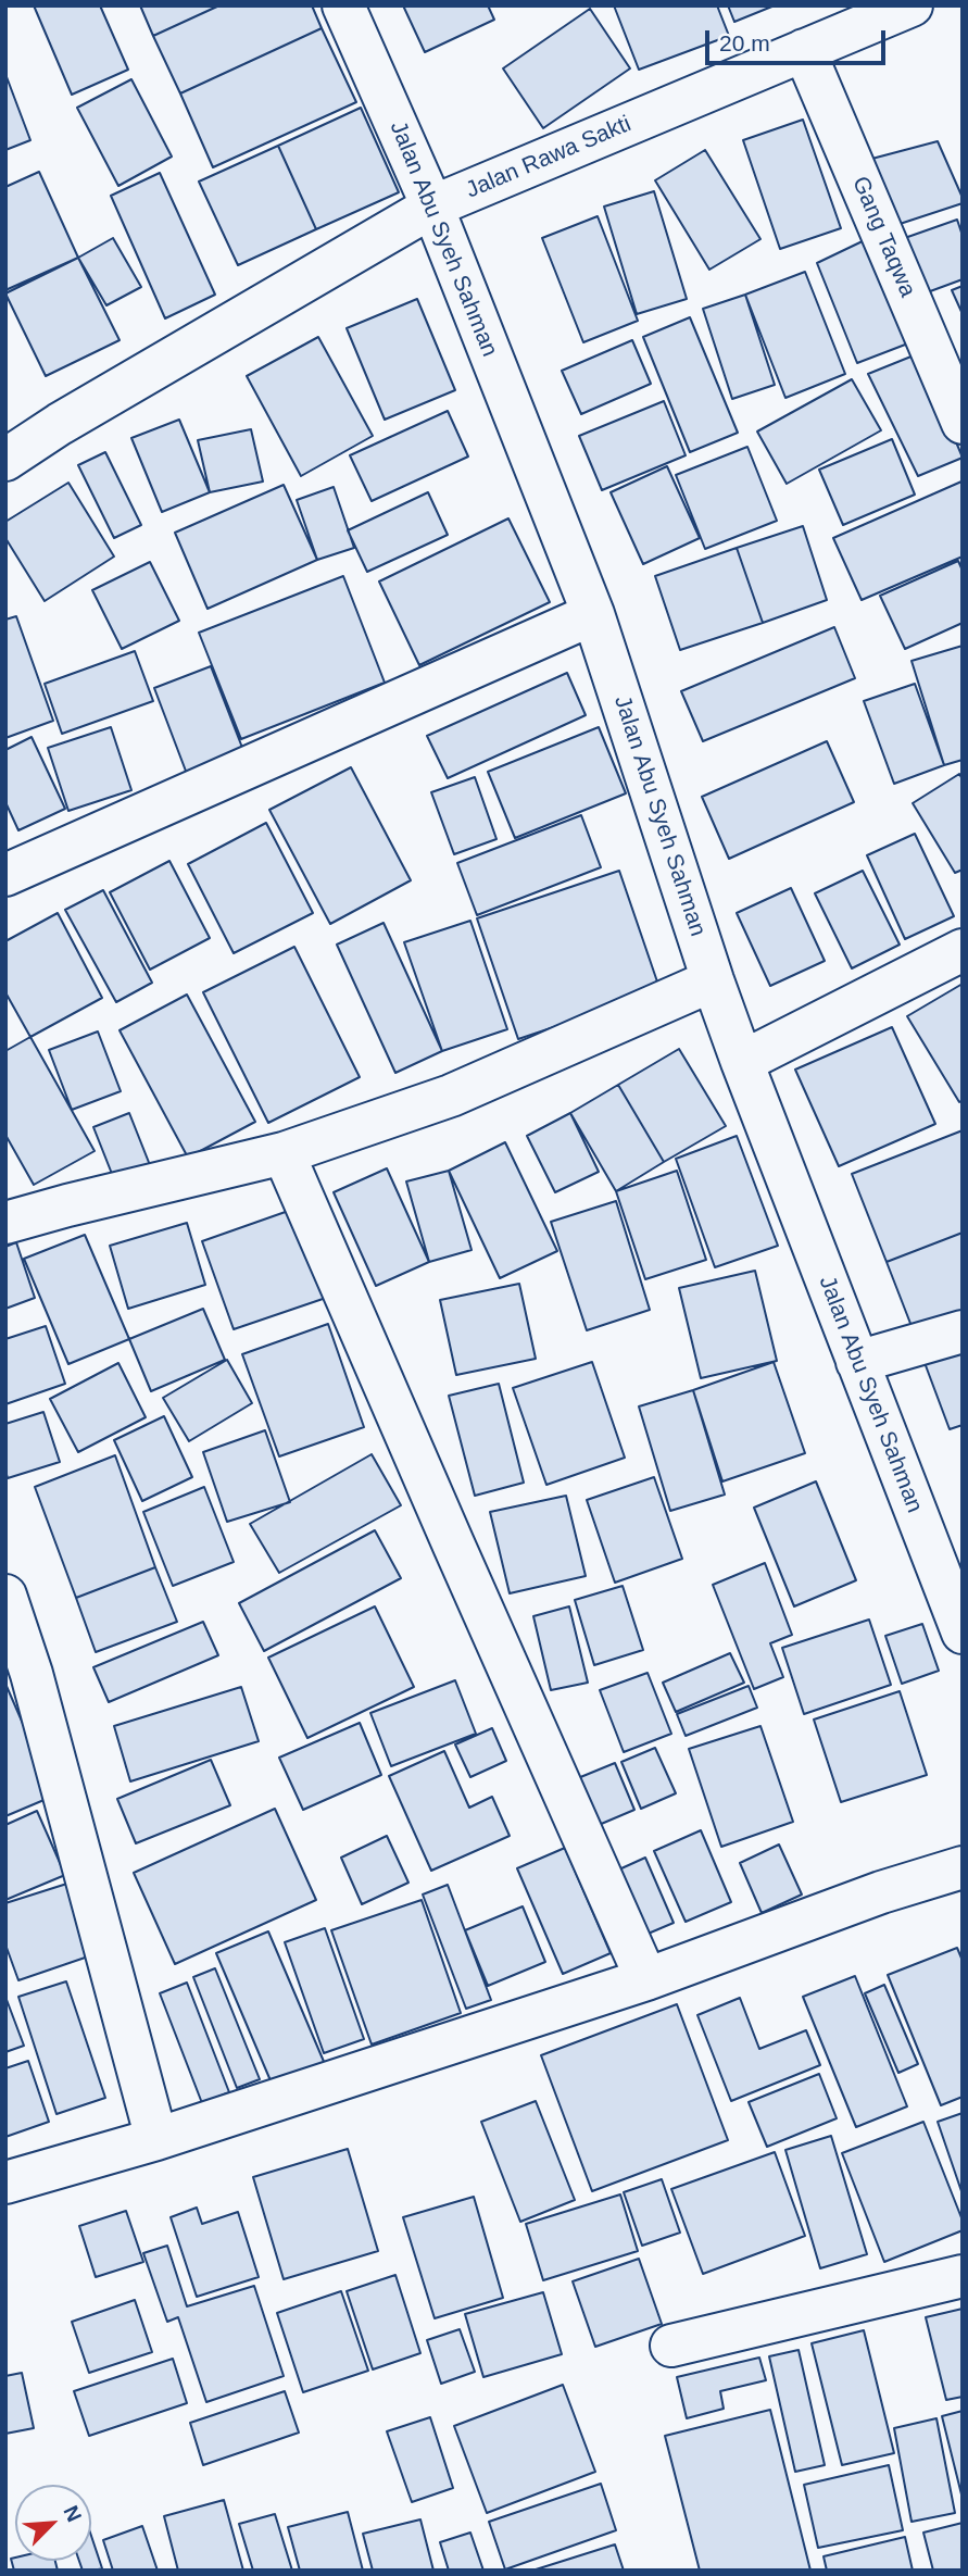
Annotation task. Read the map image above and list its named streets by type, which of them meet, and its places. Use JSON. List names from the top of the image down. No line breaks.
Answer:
{"streets":{"street":["Jalan Rawa Sakti","Gang Taqwa","Jalan Abu Syeh Sahman"]},"crossings":[["Jalan Rawa Sakti","Gang Taqwa"],["Jalan Rawa Sakti","Jalan Abu Syeh Sahman"]],"scale_bar":"20 m","north":"top right"}
